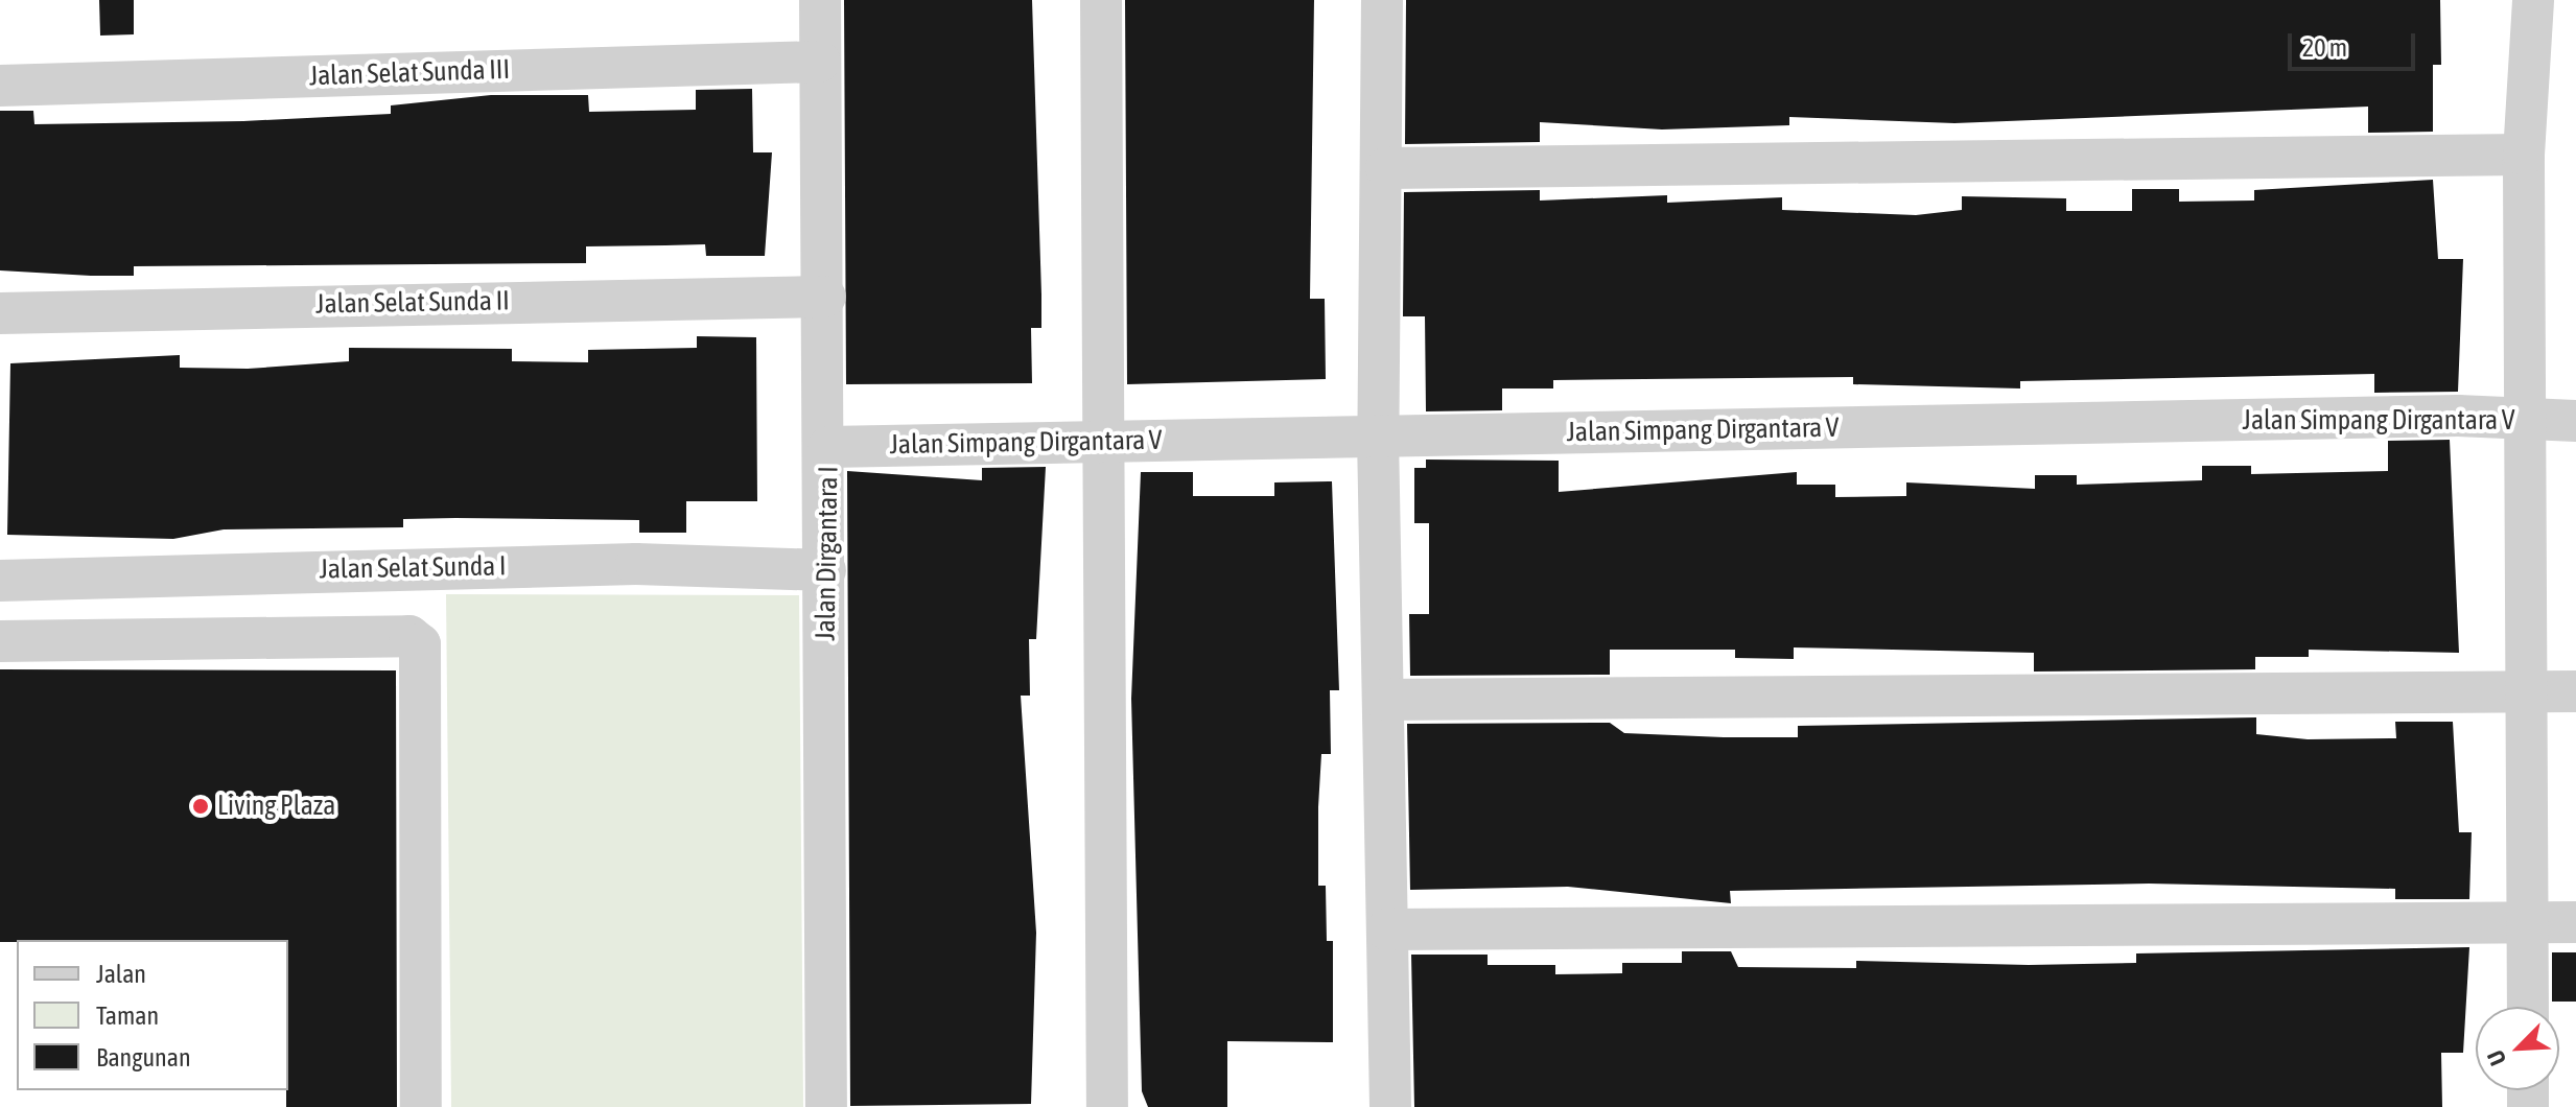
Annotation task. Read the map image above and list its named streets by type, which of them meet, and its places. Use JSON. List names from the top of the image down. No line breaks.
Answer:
{"streets":{"street":["Jalan Selat Sunda III","Jalan Selat Sunda II","Jalan Simpang Dirgantara V","Jalan Dirgantara I","Jalan Selat Sunda I"]},"crossings":[["Jalan Selat Sunda III","Jalan Dirgantara I"],["Jalan Selat Sunda II","Jalan Dirgantara I"],["Jalan Simpang Dirgantara V","Jalan Dirgantara I"],["Jalan Dirgantara I","Jalan Selat Sunda I"]],"places":["Living Plaza"],"legend":["Jalan","Taman","Bangunan"],"scale_bar":"20 m","north":"bottom left"}
